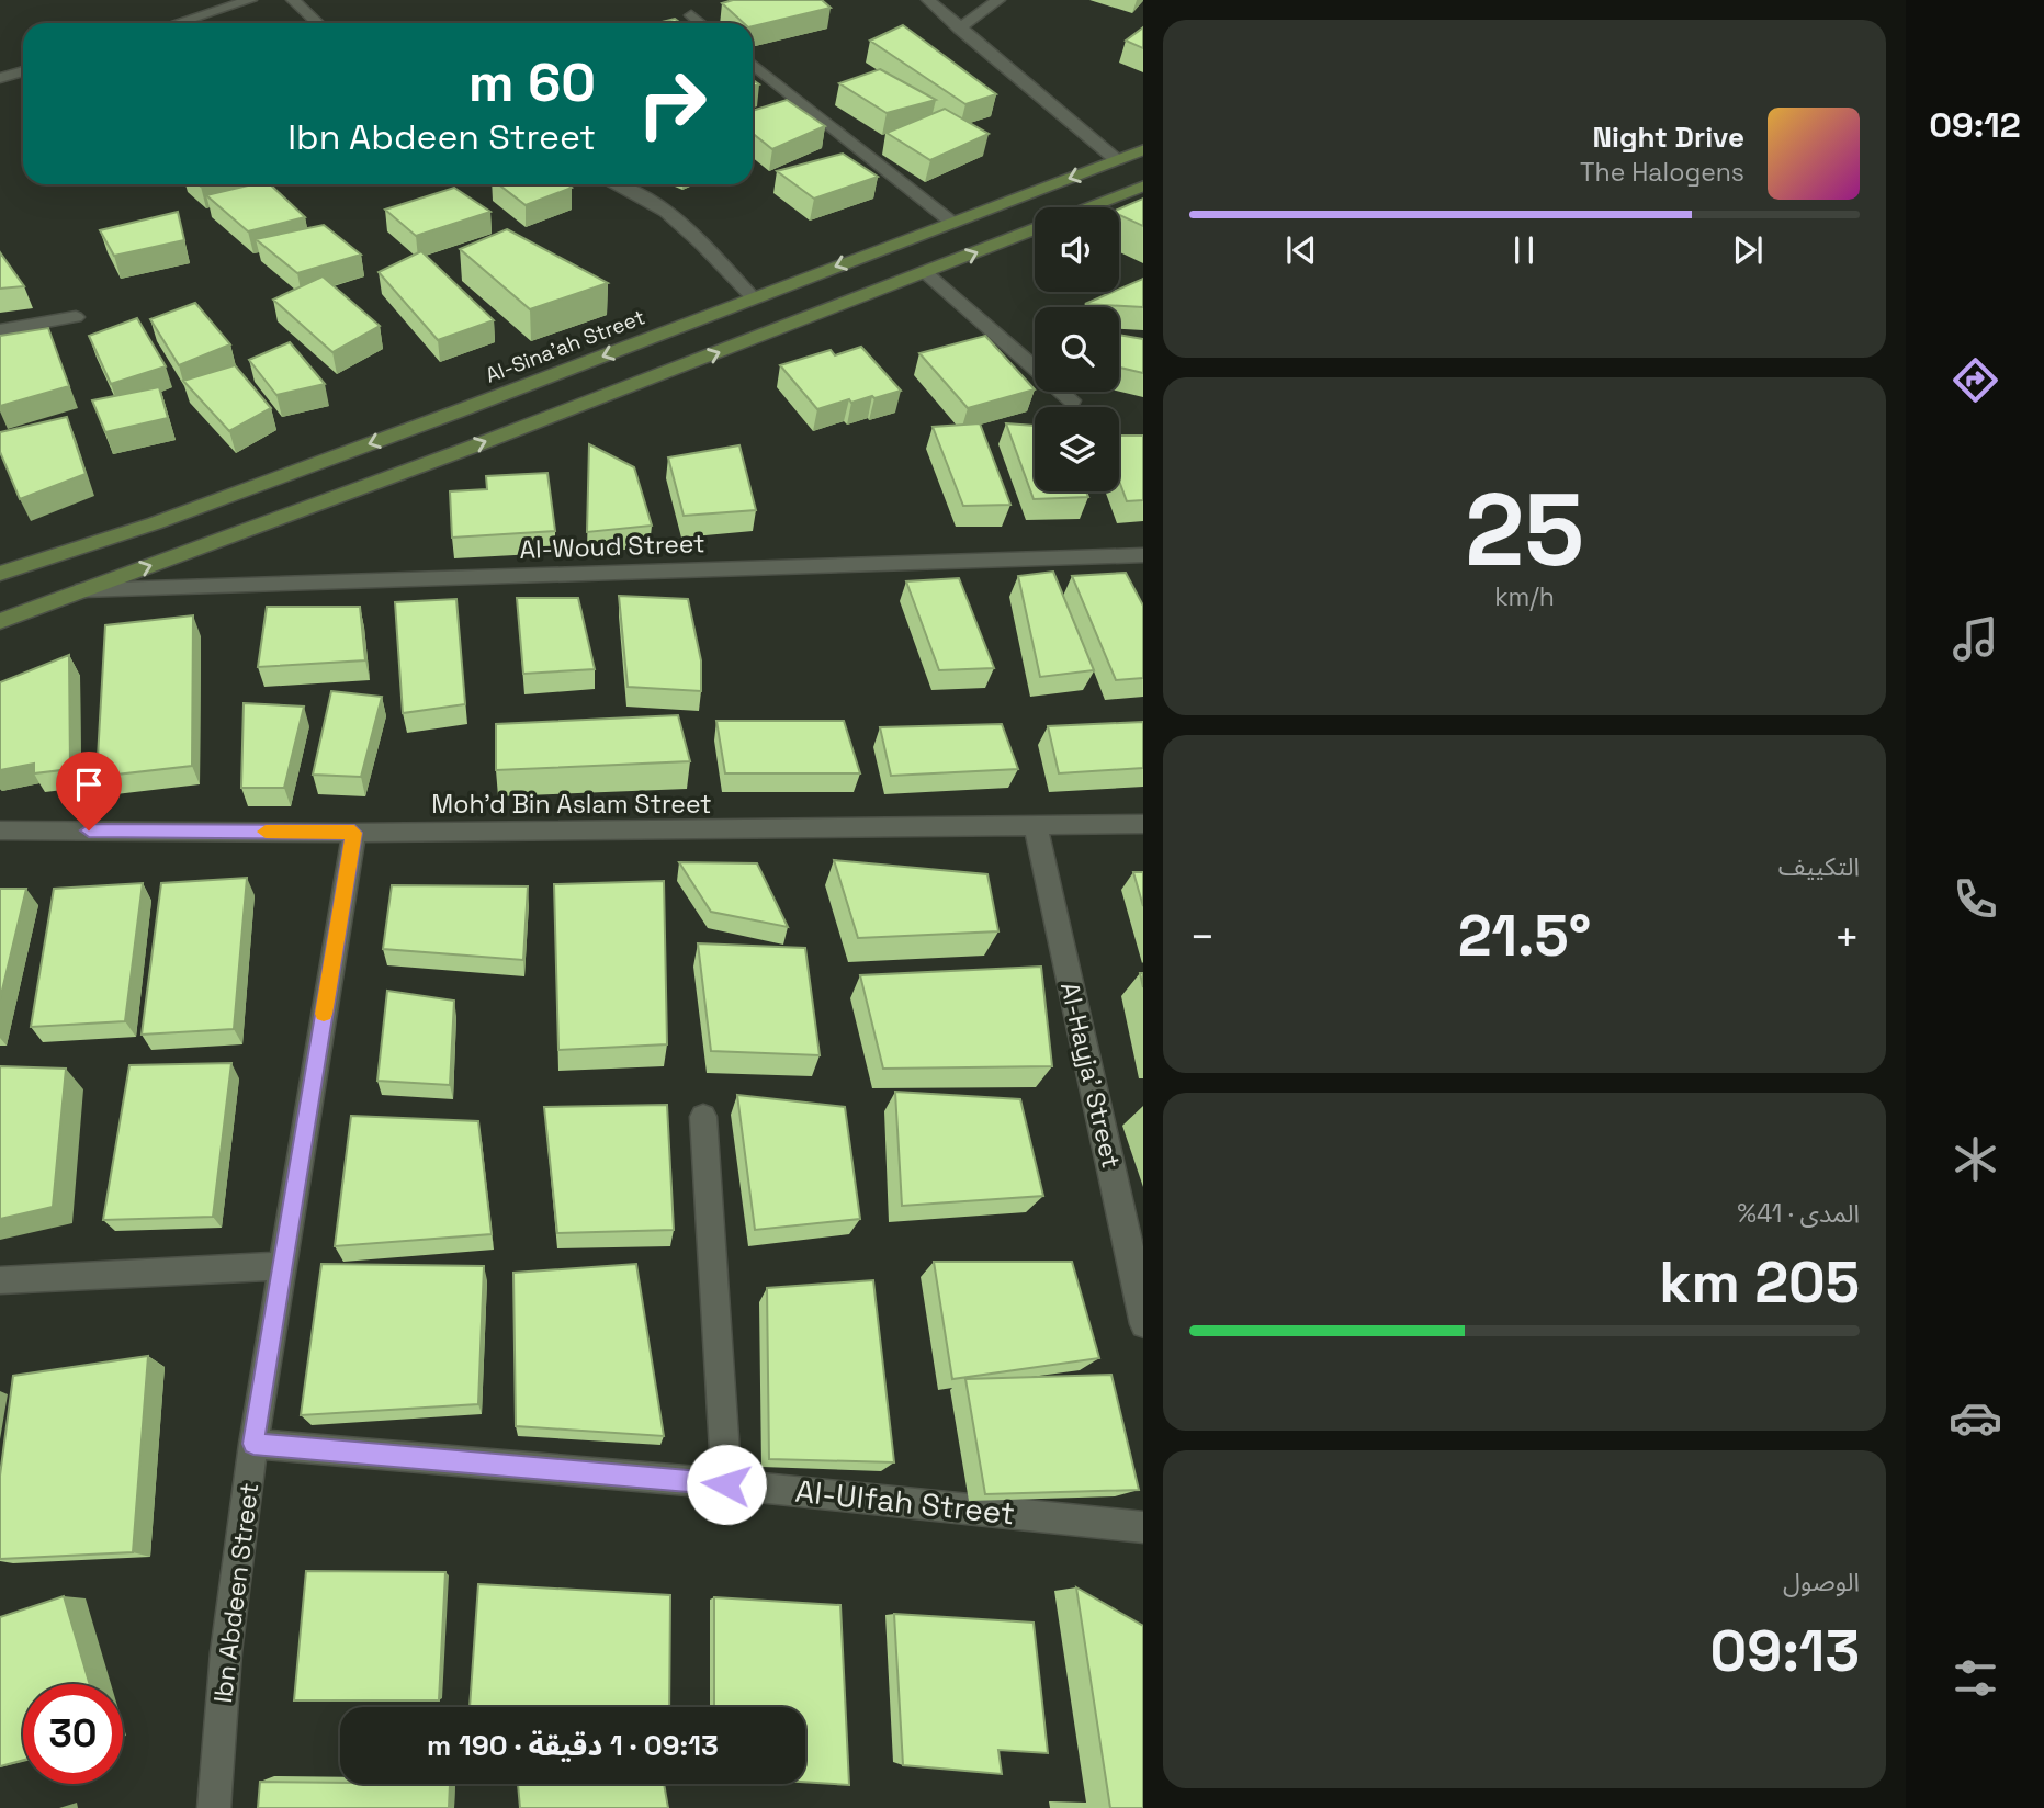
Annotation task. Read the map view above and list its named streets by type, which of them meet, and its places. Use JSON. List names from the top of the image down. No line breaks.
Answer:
{"streets":{"main road":["Al-Sina'ah Street"],"street":["Al-Woud Street","Moh’d Bin Aslam Street","Al-Hayja’ Street","Al-Ulfah Street","Ibn Abdeen Street"]},"crossings":[["Moh’d Bin Aslam Street","Al-Hayja’ Street"],["Moh’d Bin Aslam Street","Ibn Abdeen Street"],["Al-Ulfah Street","Ibn Abdeen Street"]],"page":{"tabs":"09:12","turn":["60 m","Ibn Abdeen Street"],"song":["Night Drive","The Halogens"],"tile":[["25","km/h"],"التكييف",["المدى · 41%","205 km"],["الوصول","09:13"]],"heat":["−","21.5°","+"],"limit":"30","trip":"09:13 · 1 دقيقة · 190 m"}}
